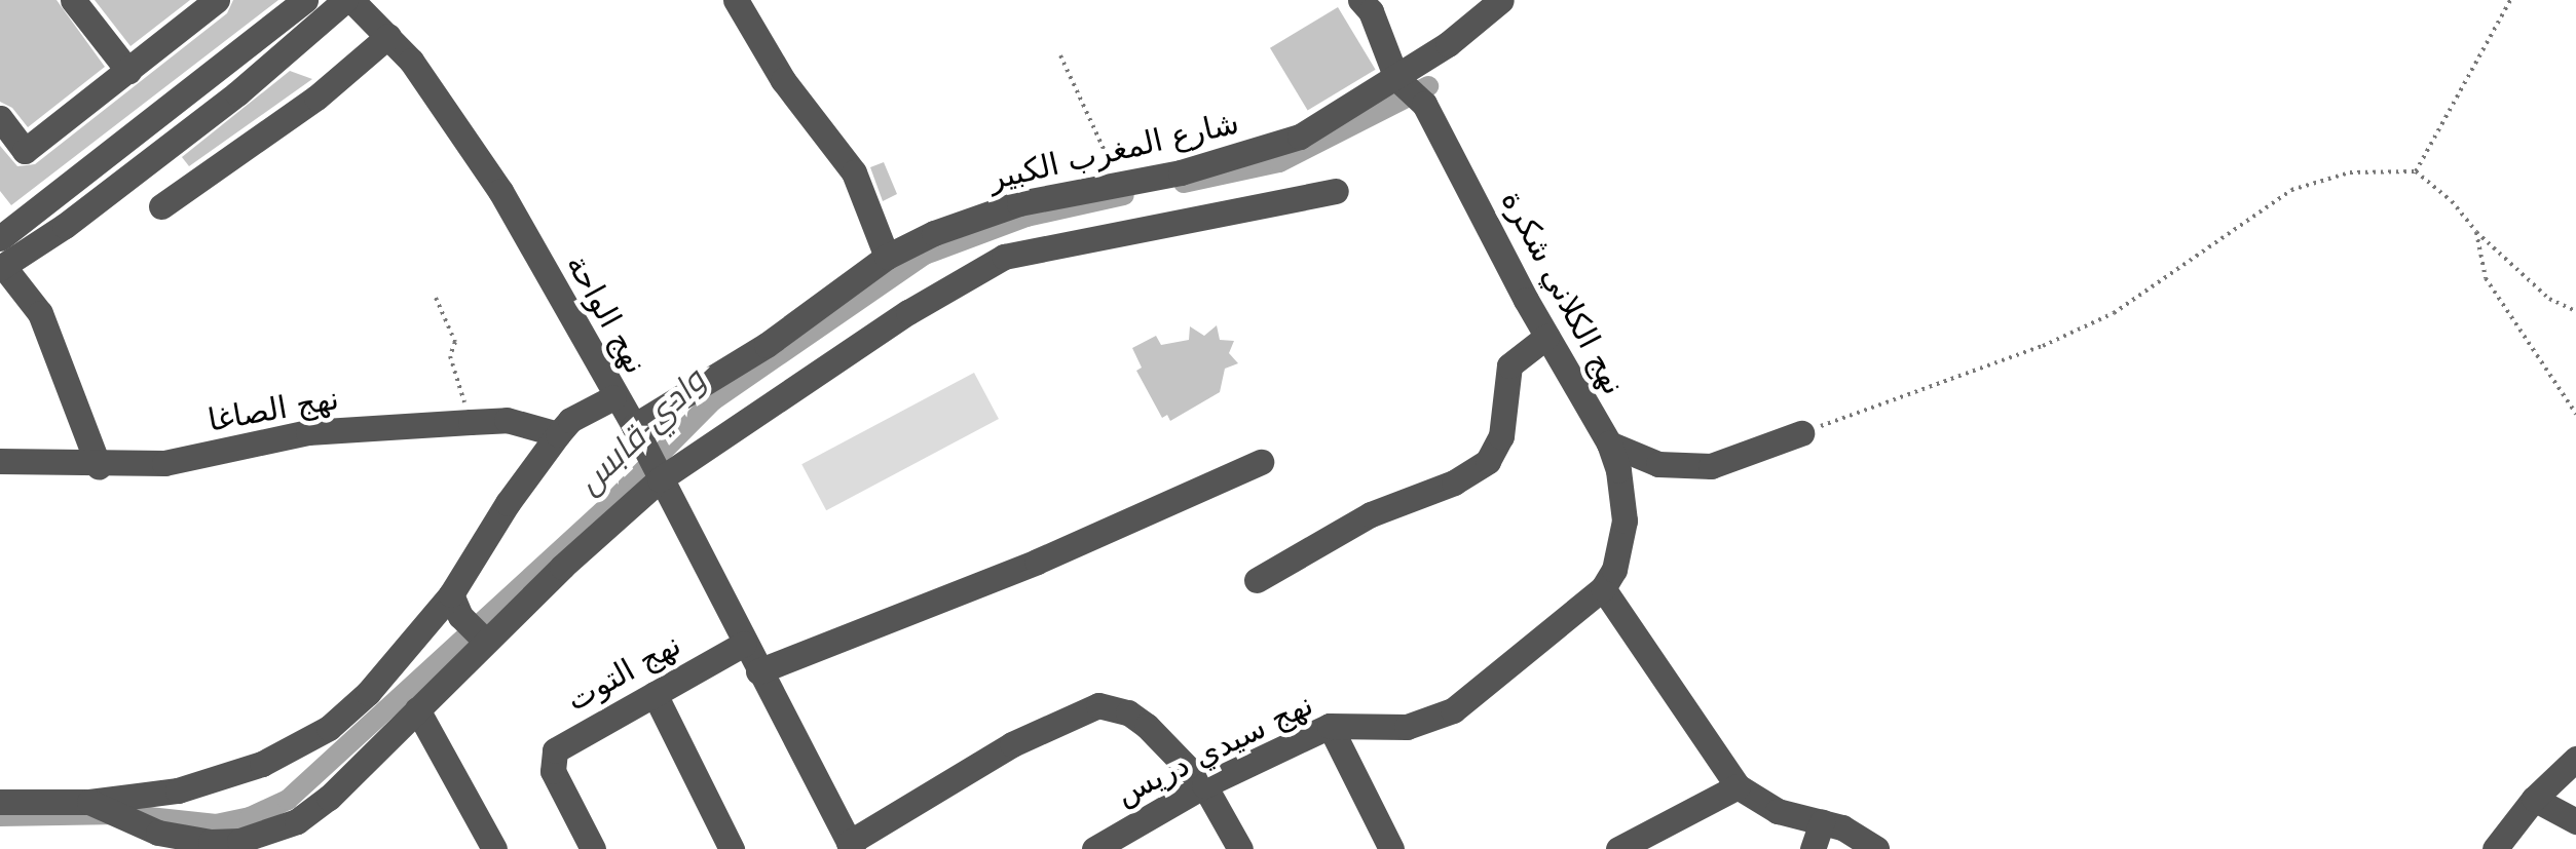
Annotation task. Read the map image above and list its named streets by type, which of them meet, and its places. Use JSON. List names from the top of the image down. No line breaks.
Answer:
{"streets":{"street":["شارع المغرب الكبير","نهج الكلاني شكرة","نهج الواحة","نهج الصاغا","نهج التوت","نهج سيدي دريس"]},"crossings":[["شارع المغرب الكبير","نهج الكلاني شكرة"],["شارع المغرب الكبير","نهج الواحة"],["نهج الواحة","نهج التوت"]],"water":["وادي قابس"]}
